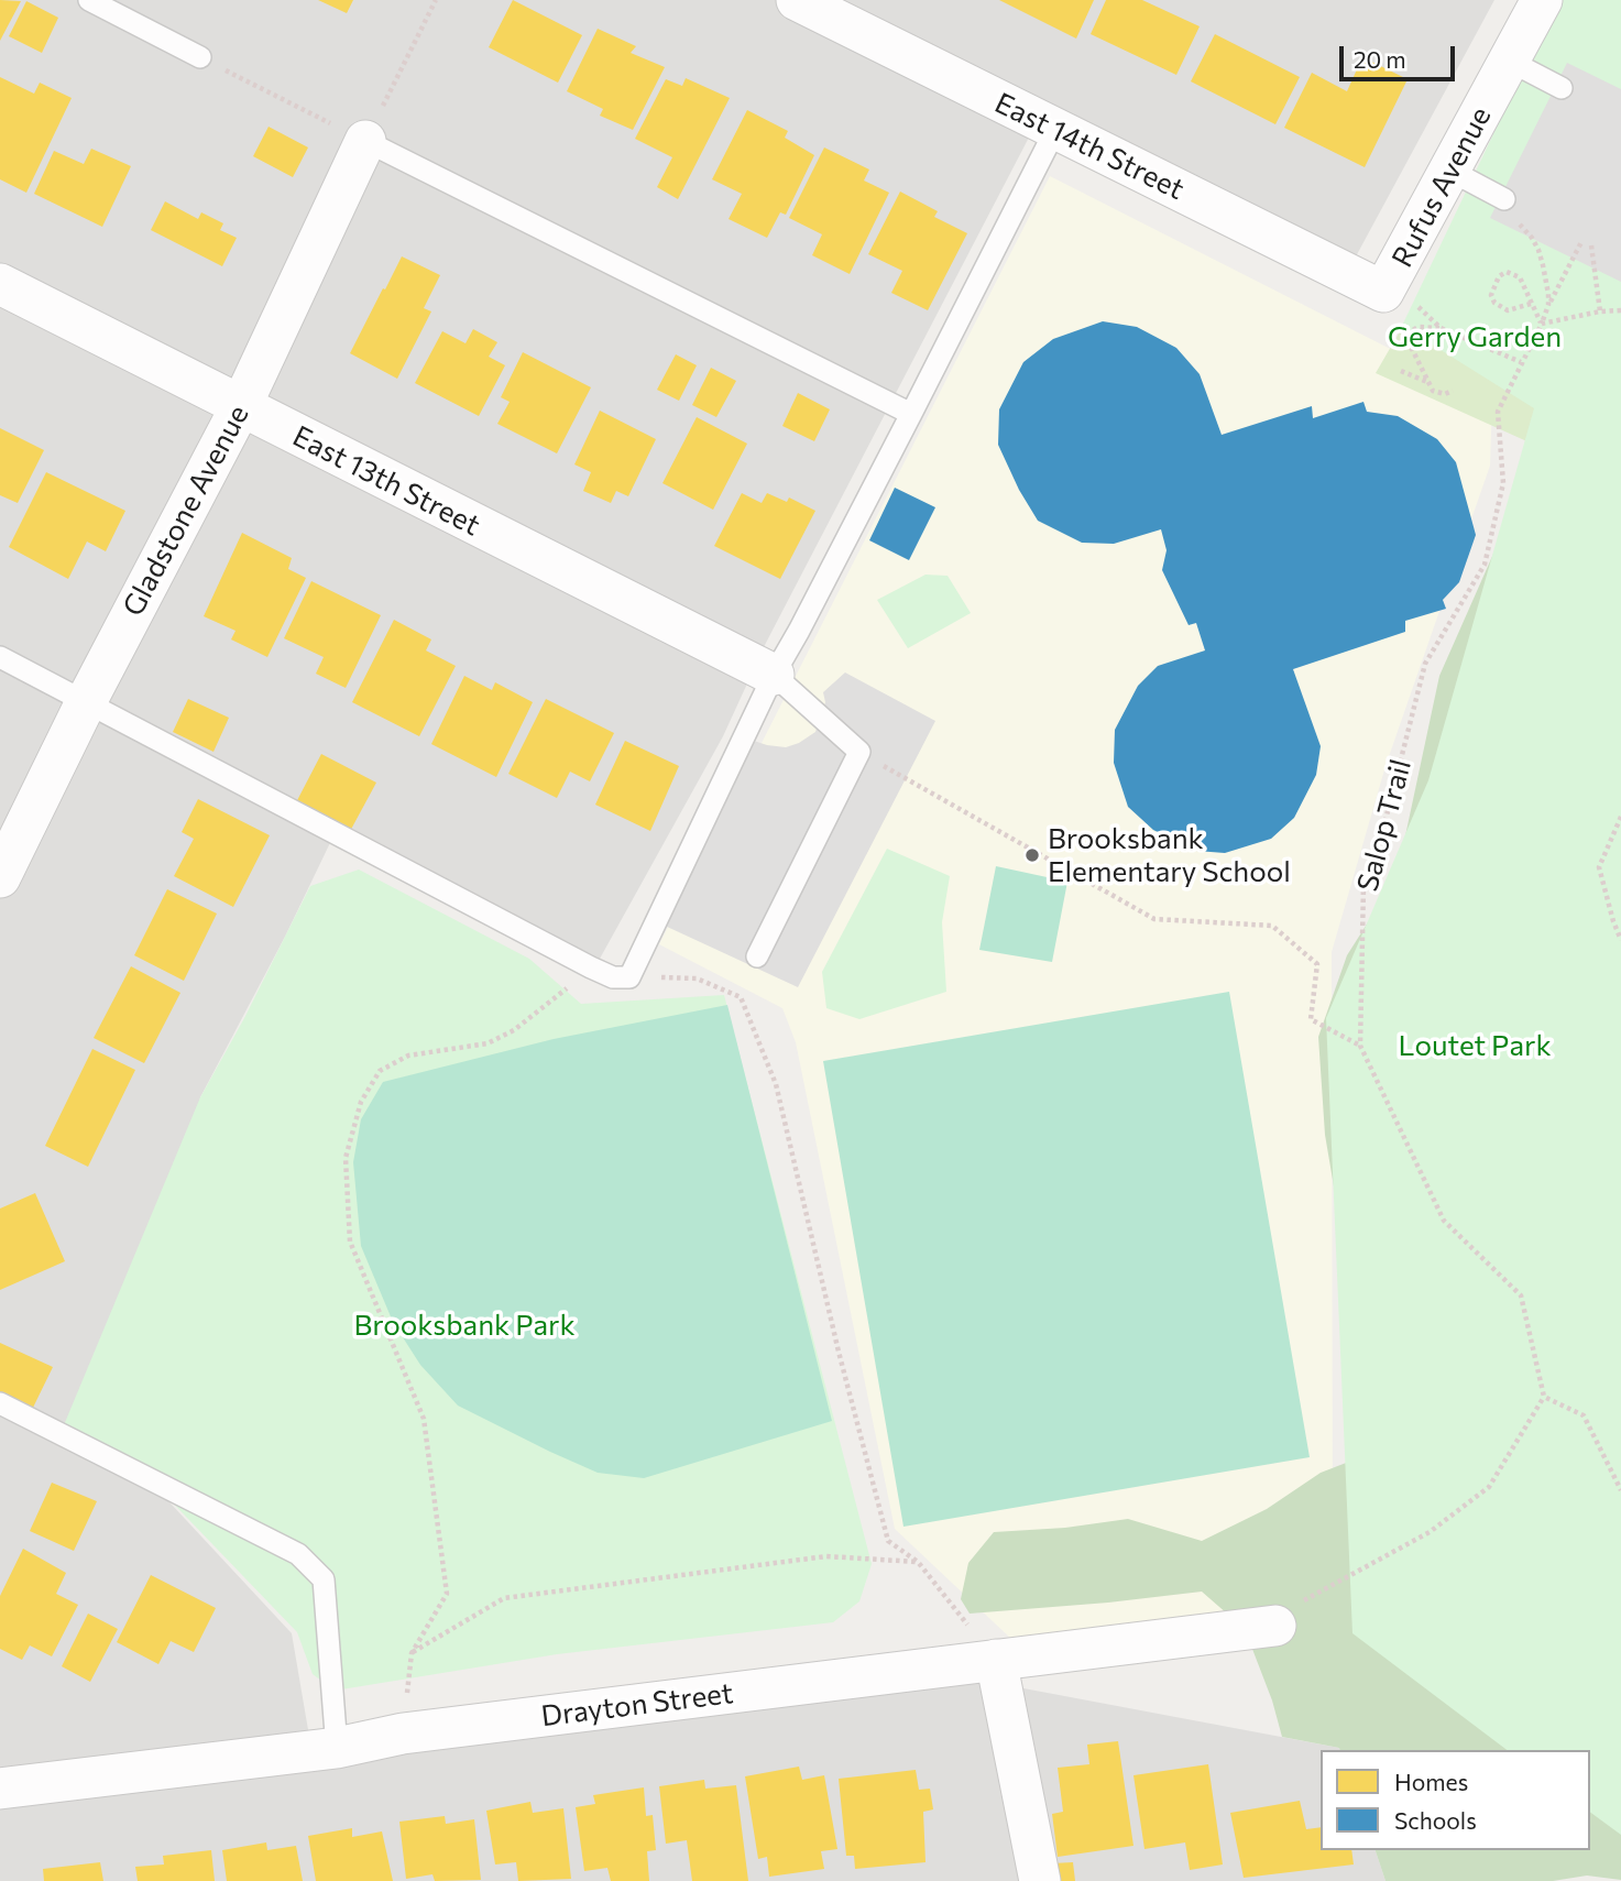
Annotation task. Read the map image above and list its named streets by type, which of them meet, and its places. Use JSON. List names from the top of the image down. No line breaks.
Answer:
{"streets":{"street":["East 14th Street","Rufus Avenue","East 13th Street","Gladstone Avenue","Drayton Street"],"path":["Salop Trail"]},"crossings":[["East 14th Street","Rufus Avenue"],["East 13th Street","Gladstone Avenue"]],"parks":["Gerry Garden","Loutet Park","Brooksbank Park"],"places":["Brooksbank Elementary School"],"legend":["Homes","Schools"],"scale_bar":"20 m"}
